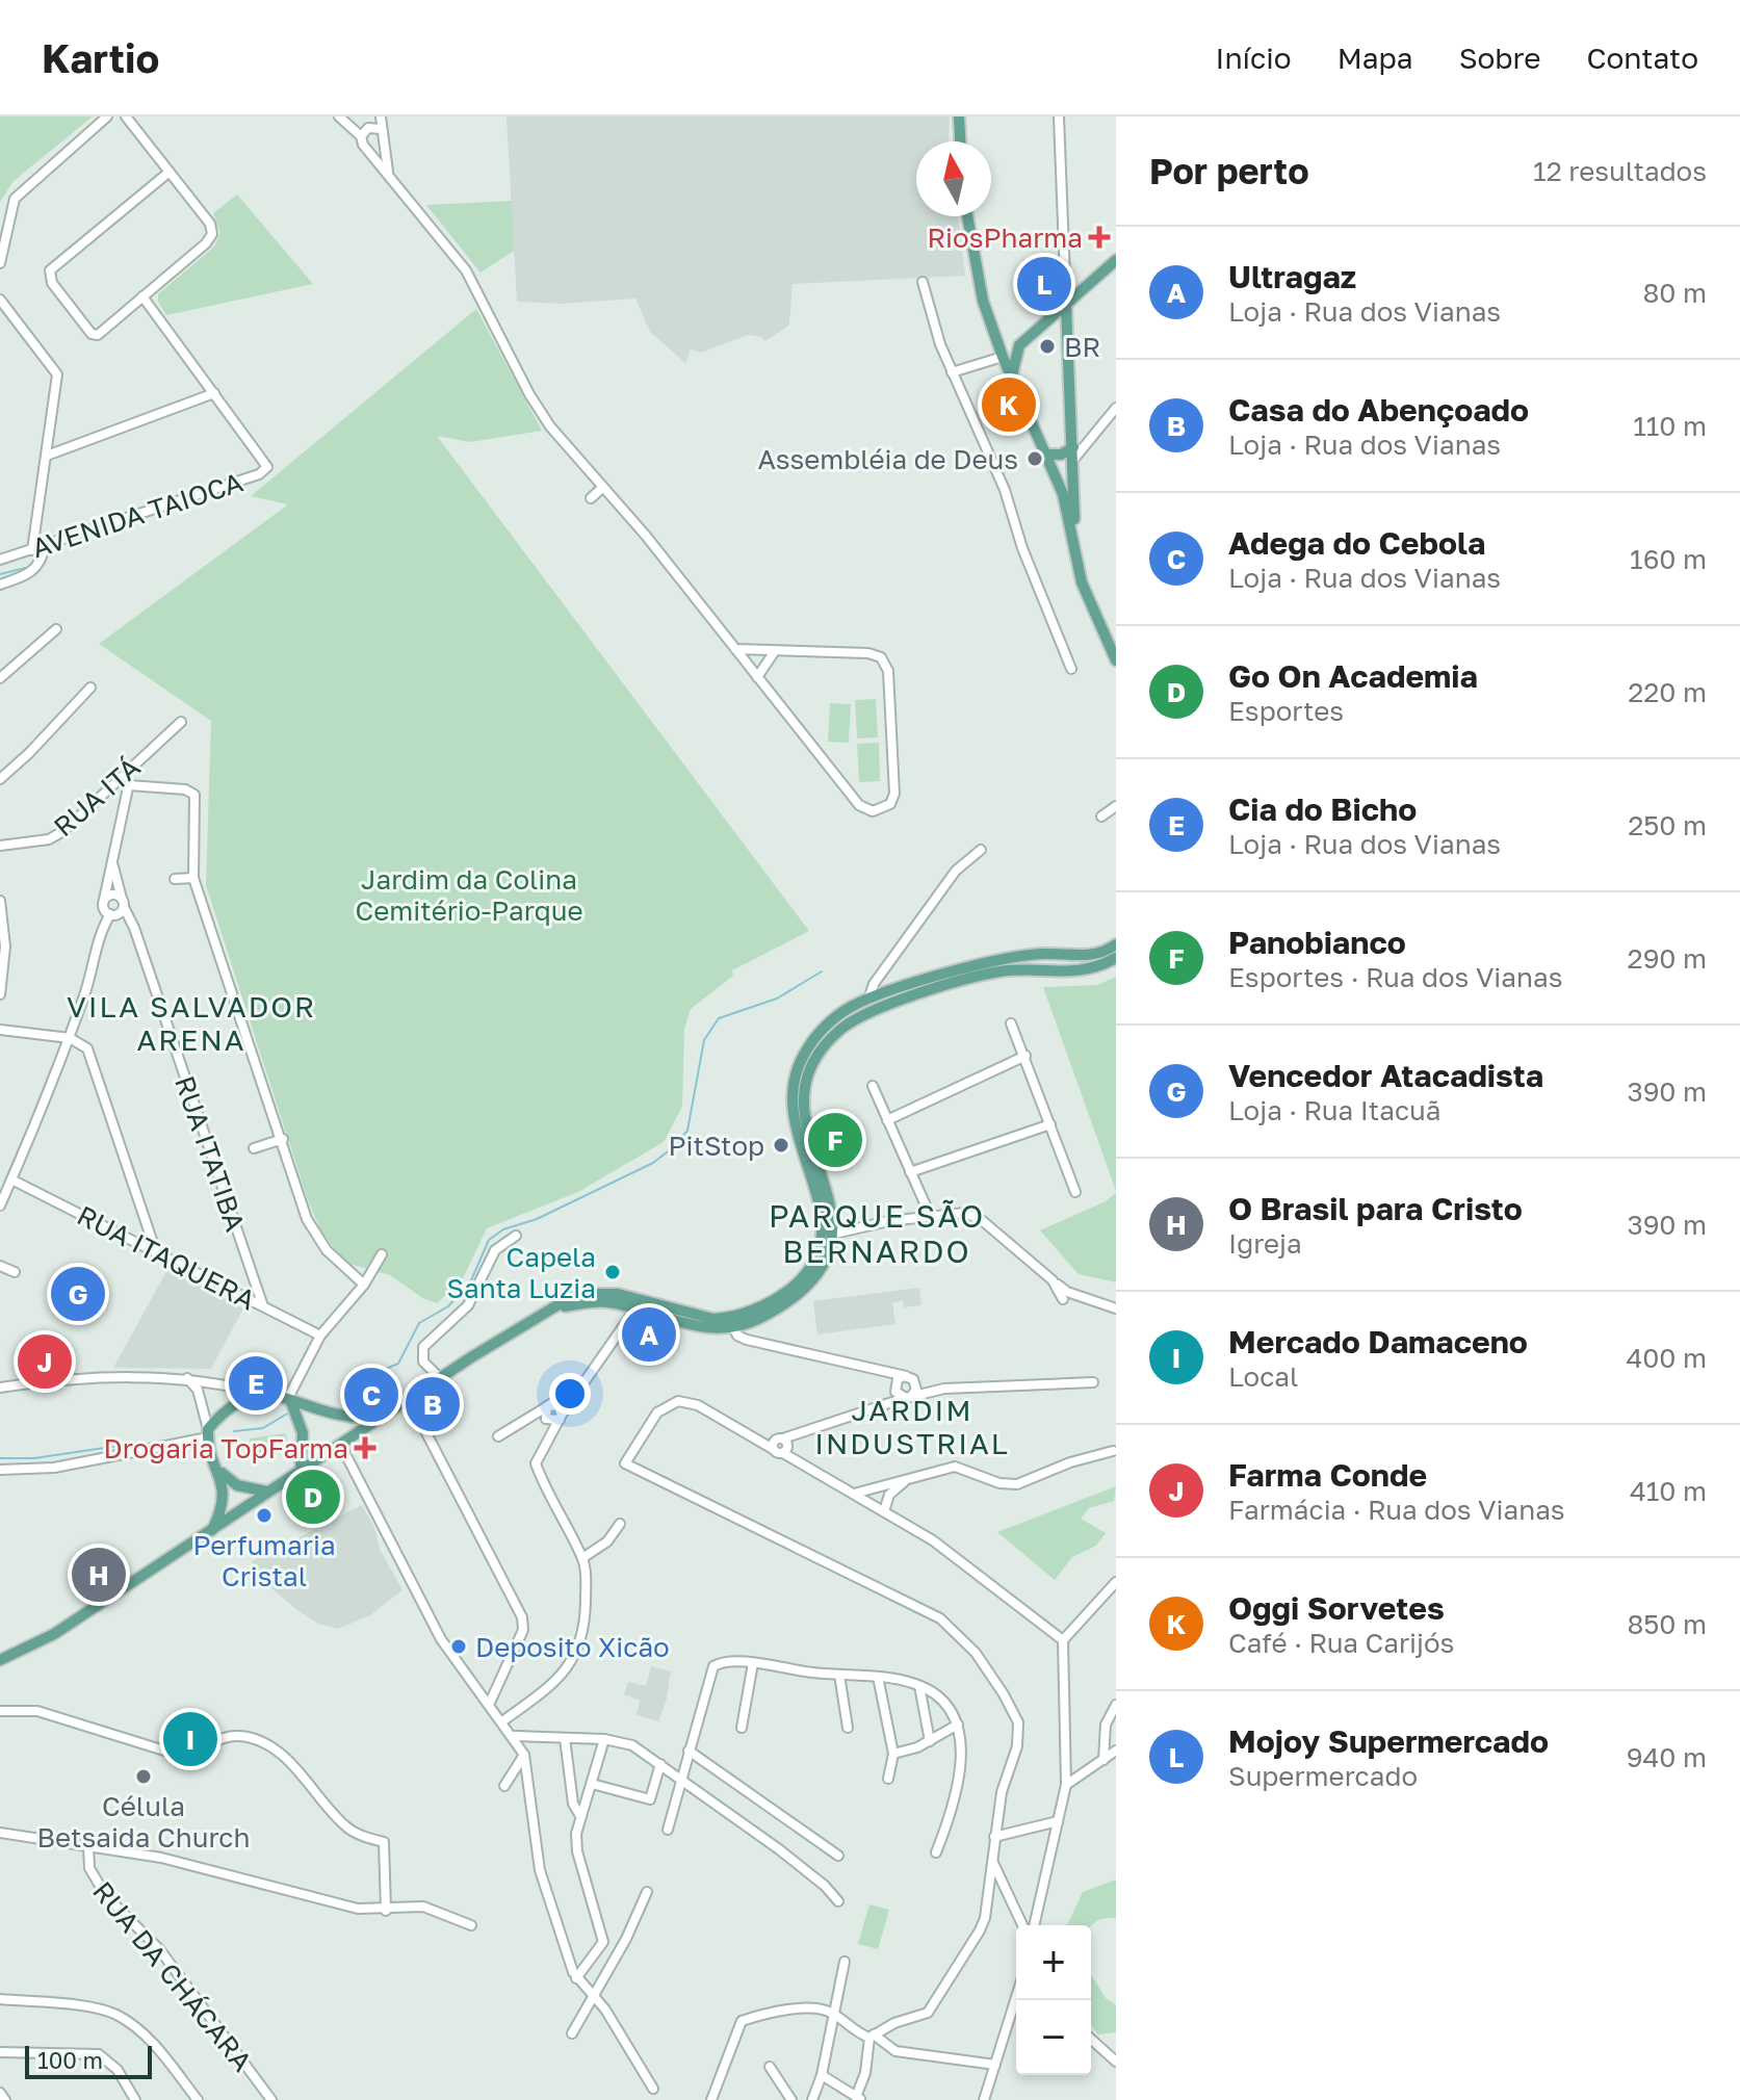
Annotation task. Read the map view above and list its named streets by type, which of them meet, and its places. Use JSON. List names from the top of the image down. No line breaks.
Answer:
{"streets":{"street":["AVENIDA TAIOCA","RUA ITÁ","RUA ITATIBA","RUA ITAQUERA","RUA DA CHÁCARA"]},"crossings":[["RUA ITATIBA","RUA ITAQUERA"]],"districts":["VILA SALVADOR ARENA","PARQUE SÃO BERNARDO","JARDIM INDUSTRIAL"],"parks":["Jardim da Colina Cemitério-Parque"],"places":{"health":["RiosPharma","Drogaria TopFarma"],"other":["BR","Assembléia de Deus","PitStop","Capela Santa Luzia","Perfumaria Cristal","Deposito Xicão","Célula Betsaida Church"]},"scale_bar":"100 m","north":"top","page":{"header":"Kartio","nav":["Início","Mapa","Sobre","Contato"],"heading":["Por perto","12 resultados"],"list":[{"mark":"A","name":"Ultragaz","note":"Loja · Rua dos Vianas","value":"80 m"},{"mark":"B","name":"Casa do Abençoado","note":"Loja · Rua dos Vianas","value":"110 m"},{"mark":"C","name":"Adega do Cebola","note":"Loja · Rua dos Vianas","value":"160 m"},{"mark":"D","name":"Go On Academia","note":"Esportes","value":"220 m"},{"mark":"E","name":"Cia do Bicho","note":"Loja · Rua dos Vianas","value":"250 m"},{"mark":"F","name":"Panobianco","note":"Esportes · Rua dos Vianas","value":"290 m"},{"mark":"G","name":"Vencedor Atacadista","note":"Loja · Rua Itacuã","value":"390 m"},{"mark":"H","name":"O Brasil para Cristo","note":"Igreja","value":"390 m"},{"mark":"I","name":"Mercado Damaceno","note":"Local","value":"400 m"},{"mark":"J","name":"Farma Conde","note":"Farmácia · Rua dos Vianas","value":"410 m"},{"mark":"K","name":"Oggi Sorvetes","note":"Café · Rua Carijós","value":"850 m"},{"mark":"L","name":"Mojoy Supermercado","note":"Supermercado","value":"940 m"}],"pins":["L","K","F","G","A","J","E","C","B","D","H","I"],"map_buttons":["+","−"],"scale":"100 m"}}
